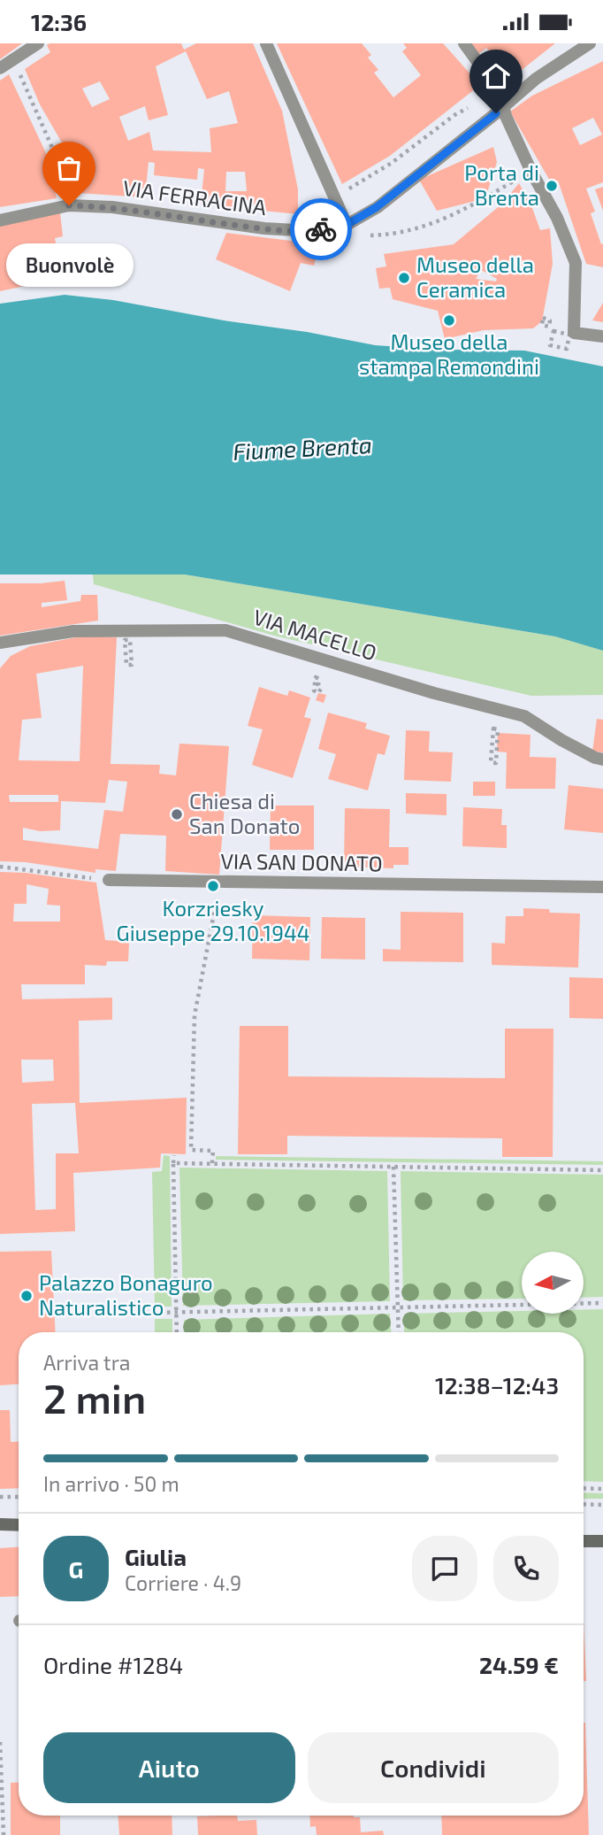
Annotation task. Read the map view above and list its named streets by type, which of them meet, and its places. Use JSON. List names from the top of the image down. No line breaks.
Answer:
{"streets":{"street":["VIA FERRACINA","VIA MACELLO","VIA SAN DONATO"]},"water":["Fiume Brenta"],"places":["Porta di Brenta","Buonvolè","Museo della Ceramica","Museo della stampa Remondini","Chiesa di San Donato","Korzriesky Giuseppe 29.10.1944","Palazzo Bonaguro Naturalistico"],"north":"left","page":{"status":"12:36","bubble":"Buonvolè","heading":["2 min","Arriva tra","12:38–12:43"],"panel":["Giulia","Corriere · 4.9","Ordine #1284","24.59 €"],"bar":"In arrivo · 50 m","round":"G","buttons":["Aiuto","Condividi"]}}
